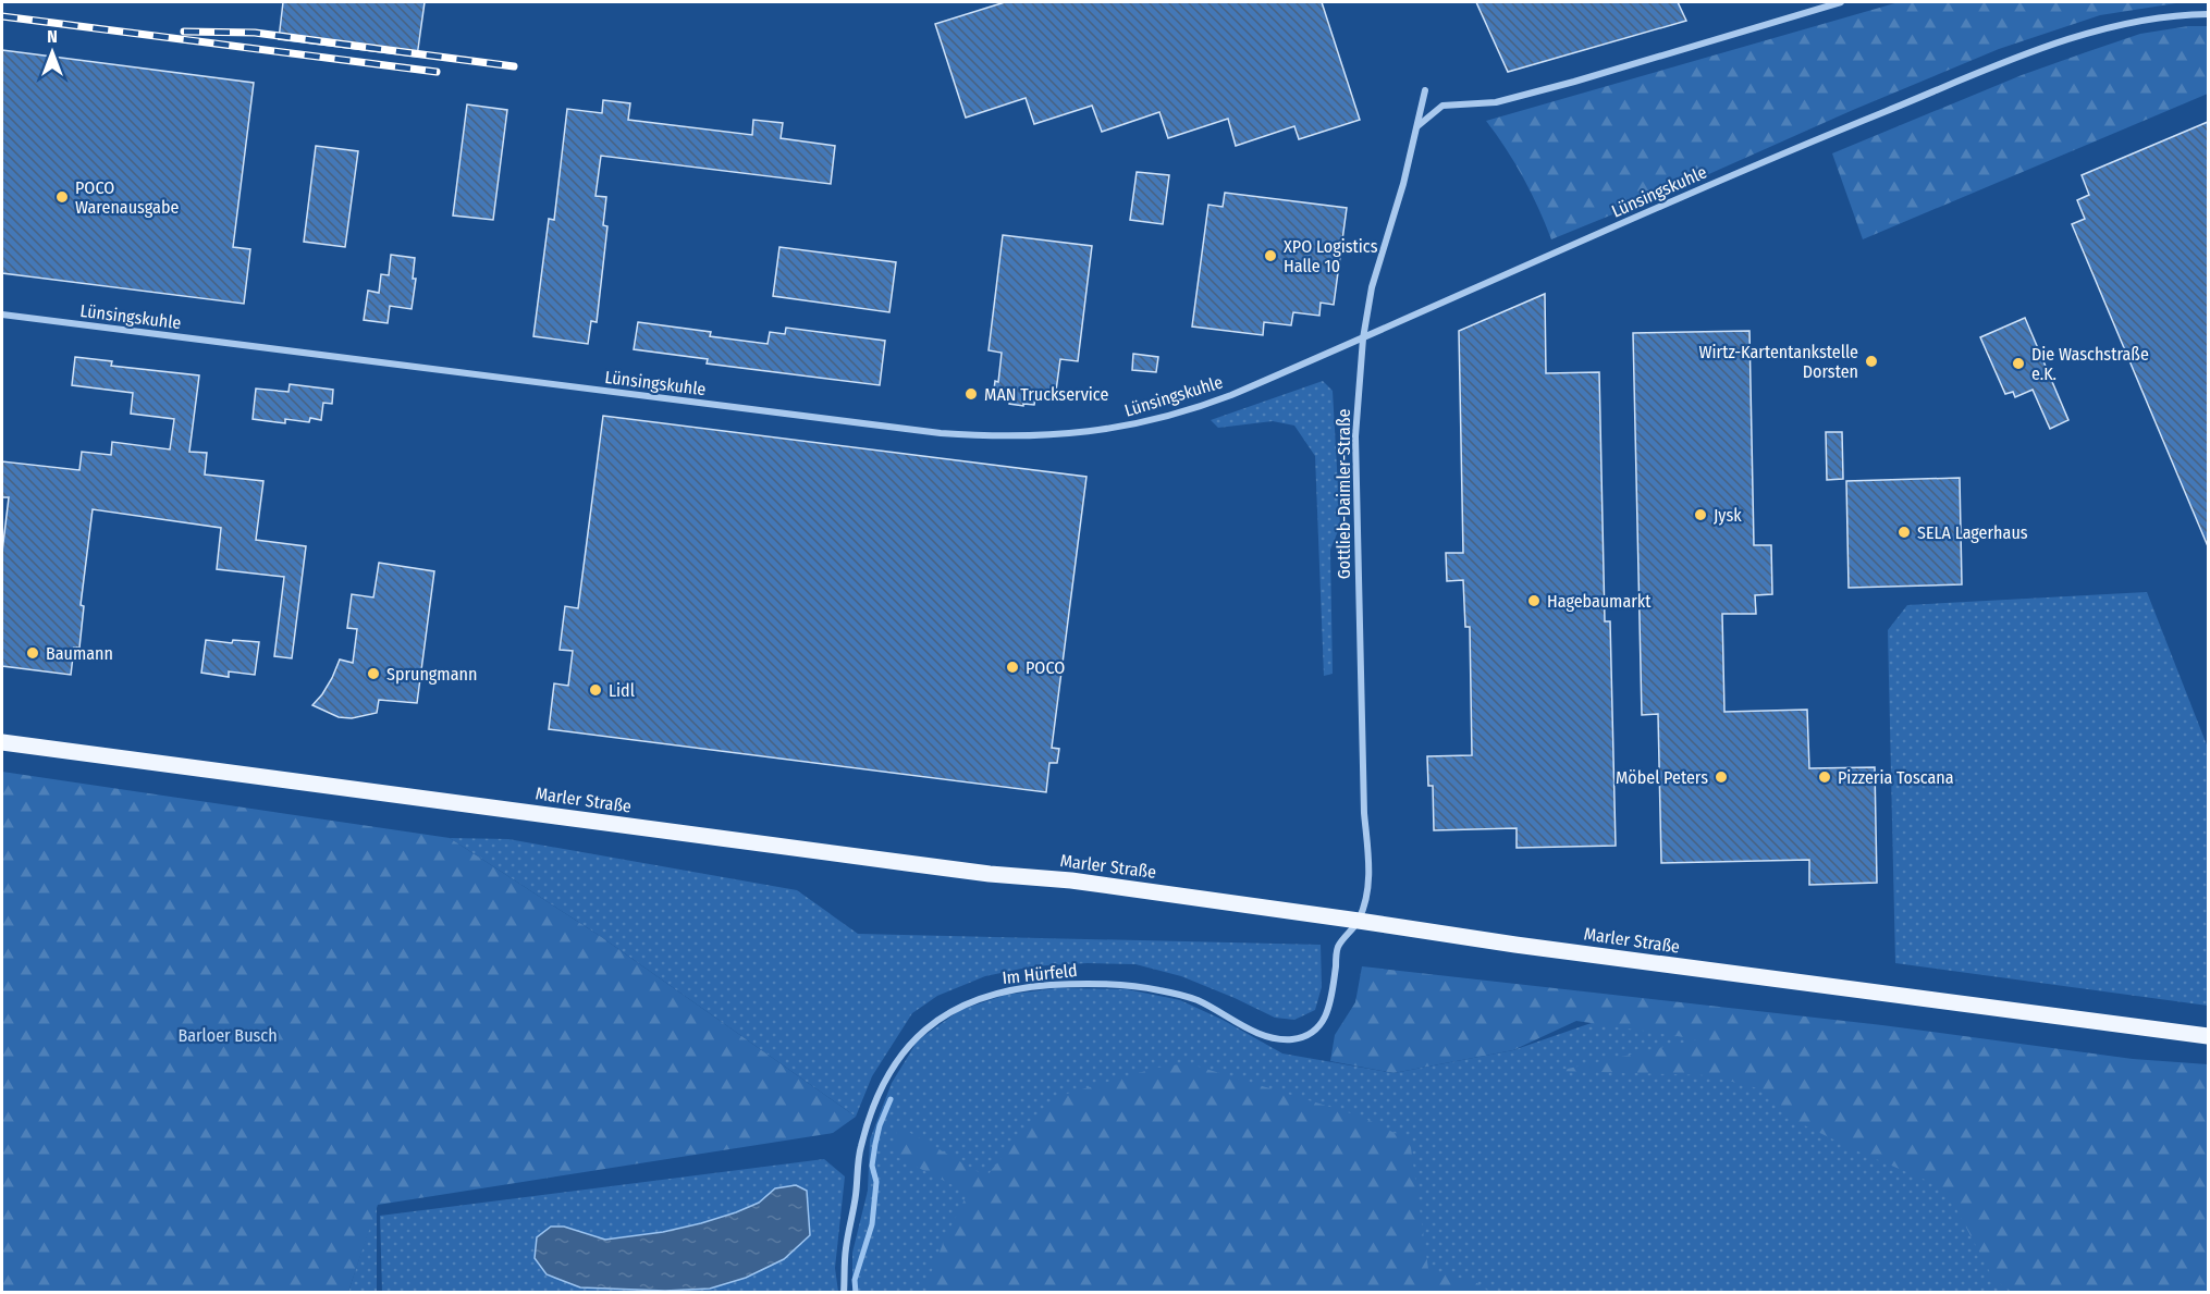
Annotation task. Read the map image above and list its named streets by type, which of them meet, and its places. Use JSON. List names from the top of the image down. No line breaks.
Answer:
{"streets":{"main road":["Marler Straße"],"street":["Lünsingskuhle","Gottlieb-Daimler-Straße","Im Hürfeld"]},"crossings":[["Lünsingskuhle","Gottlieb-Daimler-Straße"],["Gottlieb-Daimler-Straße","Marler Straße"],["Gottlieb-Daimler-Straße","Im Hürfeld"],["Marler Straße","Im Hürfeld"]],"parks":["Barloer Busch"],"places":["POCO Warenausgabe","XPO Logistics Halle 10","Wirtz-Kartentankstelle Dorsten","Die Waschstraße e.K.","MAN Truckservice","Jysk","SELA Lagerhaus","Hagebaumarkt","Baumann","POCO","Sprungmann","Lidl","Möbel Peters","Pizzeria Toscana"],"north":"top"}
